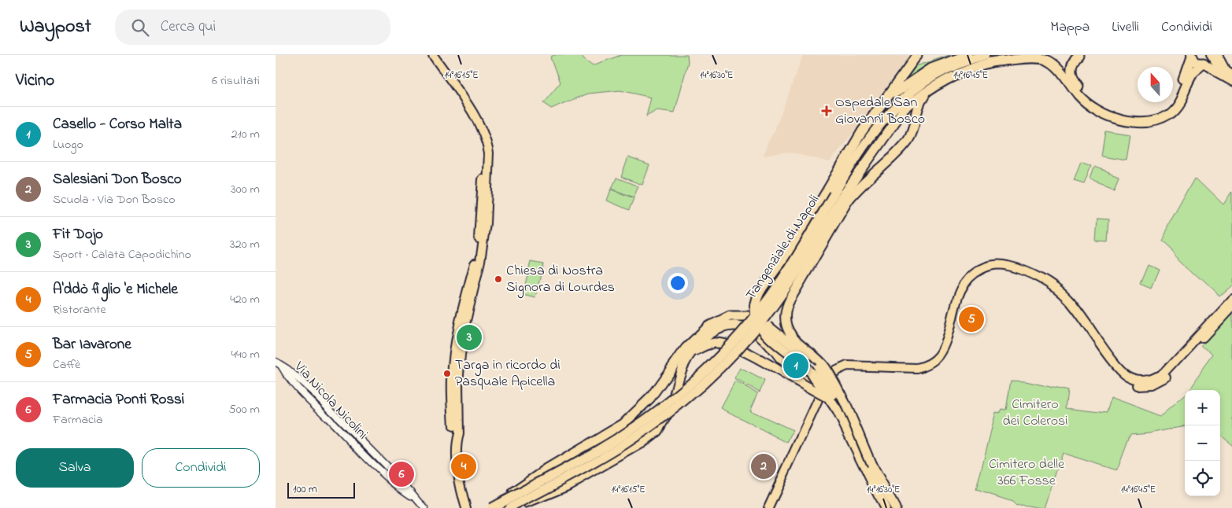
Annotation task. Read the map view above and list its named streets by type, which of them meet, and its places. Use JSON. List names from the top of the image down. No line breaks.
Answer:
{"streets":{"highway":["Tangenziale di Napoli"],"street":["Via Nicola Nicolini"]},"parks":["Cimitero dei Colerosi","Cimitero delle 366 Fosse"],"places":{"health":["Ospedale San Giovanni Bosco"],"other":["Chiesa di Nostra Signora di Lourdes","Targa in ricordo di Pasquale Apicella"]},"scale_bar":"100 m","north":"top","page":{"header":"Waypost","search":"Cerca qui","nav":["Mappa","Livelli","Condividi"],"heading":["Vicino","6 risultati"],"list":[{"mark":"1","name":"Casello - Corso Malta","note":"Luogo","value":"210 m"},{"mark":"2","name":"Salesiani Don Bosco","note":"Scuola · Via Don Bosco","value":"300 m"},{"mark":"3","name":"Fit Dojo","note":"Sport · Calata Capodichino","value":"320 m"},{"mark":"4","name":"A'ddò figlio 'e Michele","note":"Ristorante","value":"420 m"},{"mark":"5","name":"Bar Iavarone","note":"Caffè","value":"440 m"},{"mark":"6","name":"Farmacia Ponti Rossi","note":"Farmacia","value":"500 m"}],"pins":["5","3","1","2","4","6"],"map_buttons":["+","−"],"buttons":["Salva","Condividi"],"scale":"100 m"},"coordinates":["14°16'30\"E","14°16'15\"E","14°16'45\"E"]}
